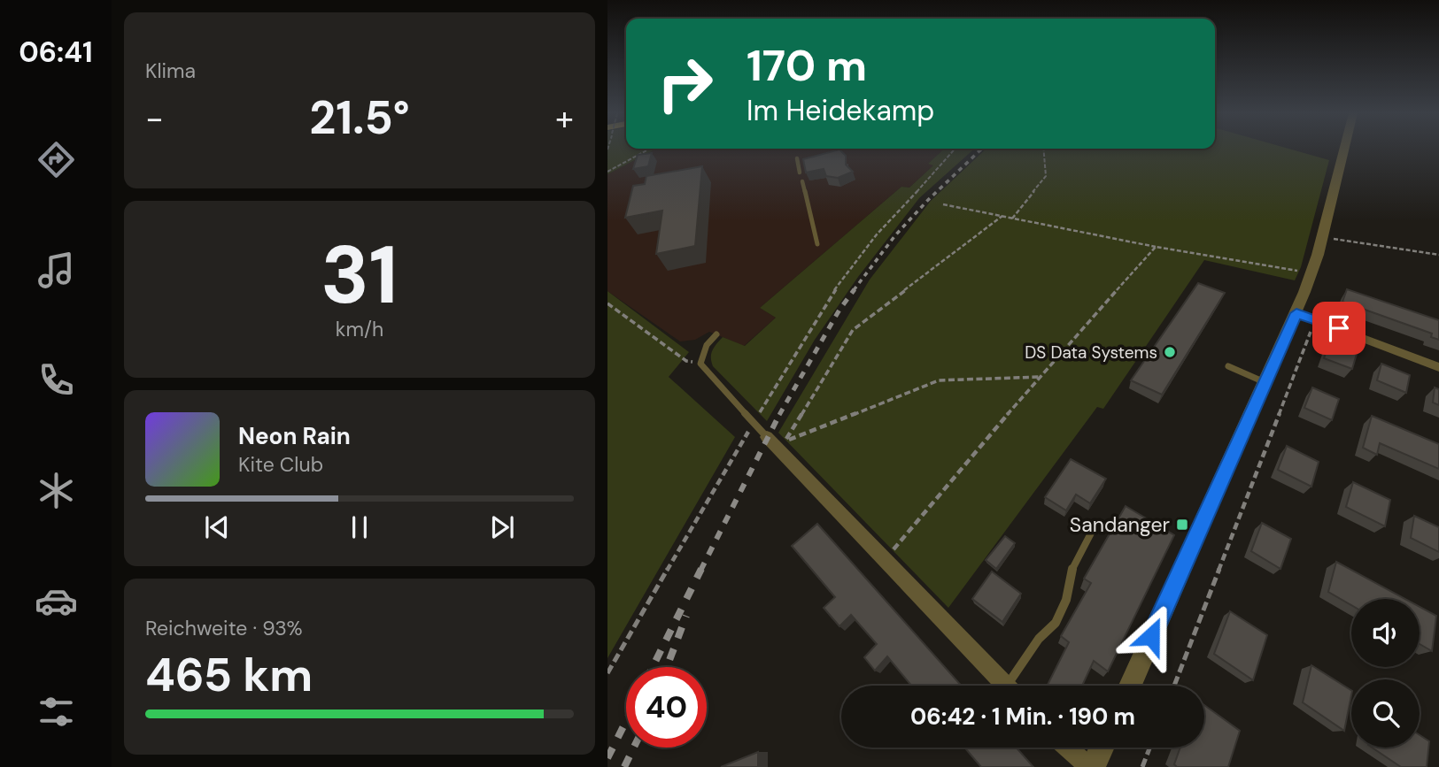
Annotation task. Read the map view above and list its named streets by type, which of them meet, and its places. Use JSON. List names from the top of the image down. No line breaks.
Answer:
{"places":{"other":["DS Data Systems"],"transit":["Sandanger"]},"page":{"tabs":"06:41","tile":["Klima",["31","km/h"],["Reichweite · 93%","465 km"]],"turn":["170 m","Im Heidekamp"],"heat":["−","21.5°","+"],"song":["Neon Rain","Kite Club"],"limit":"40","trip":"06:42 · 1 Min. · 190 m"}}
